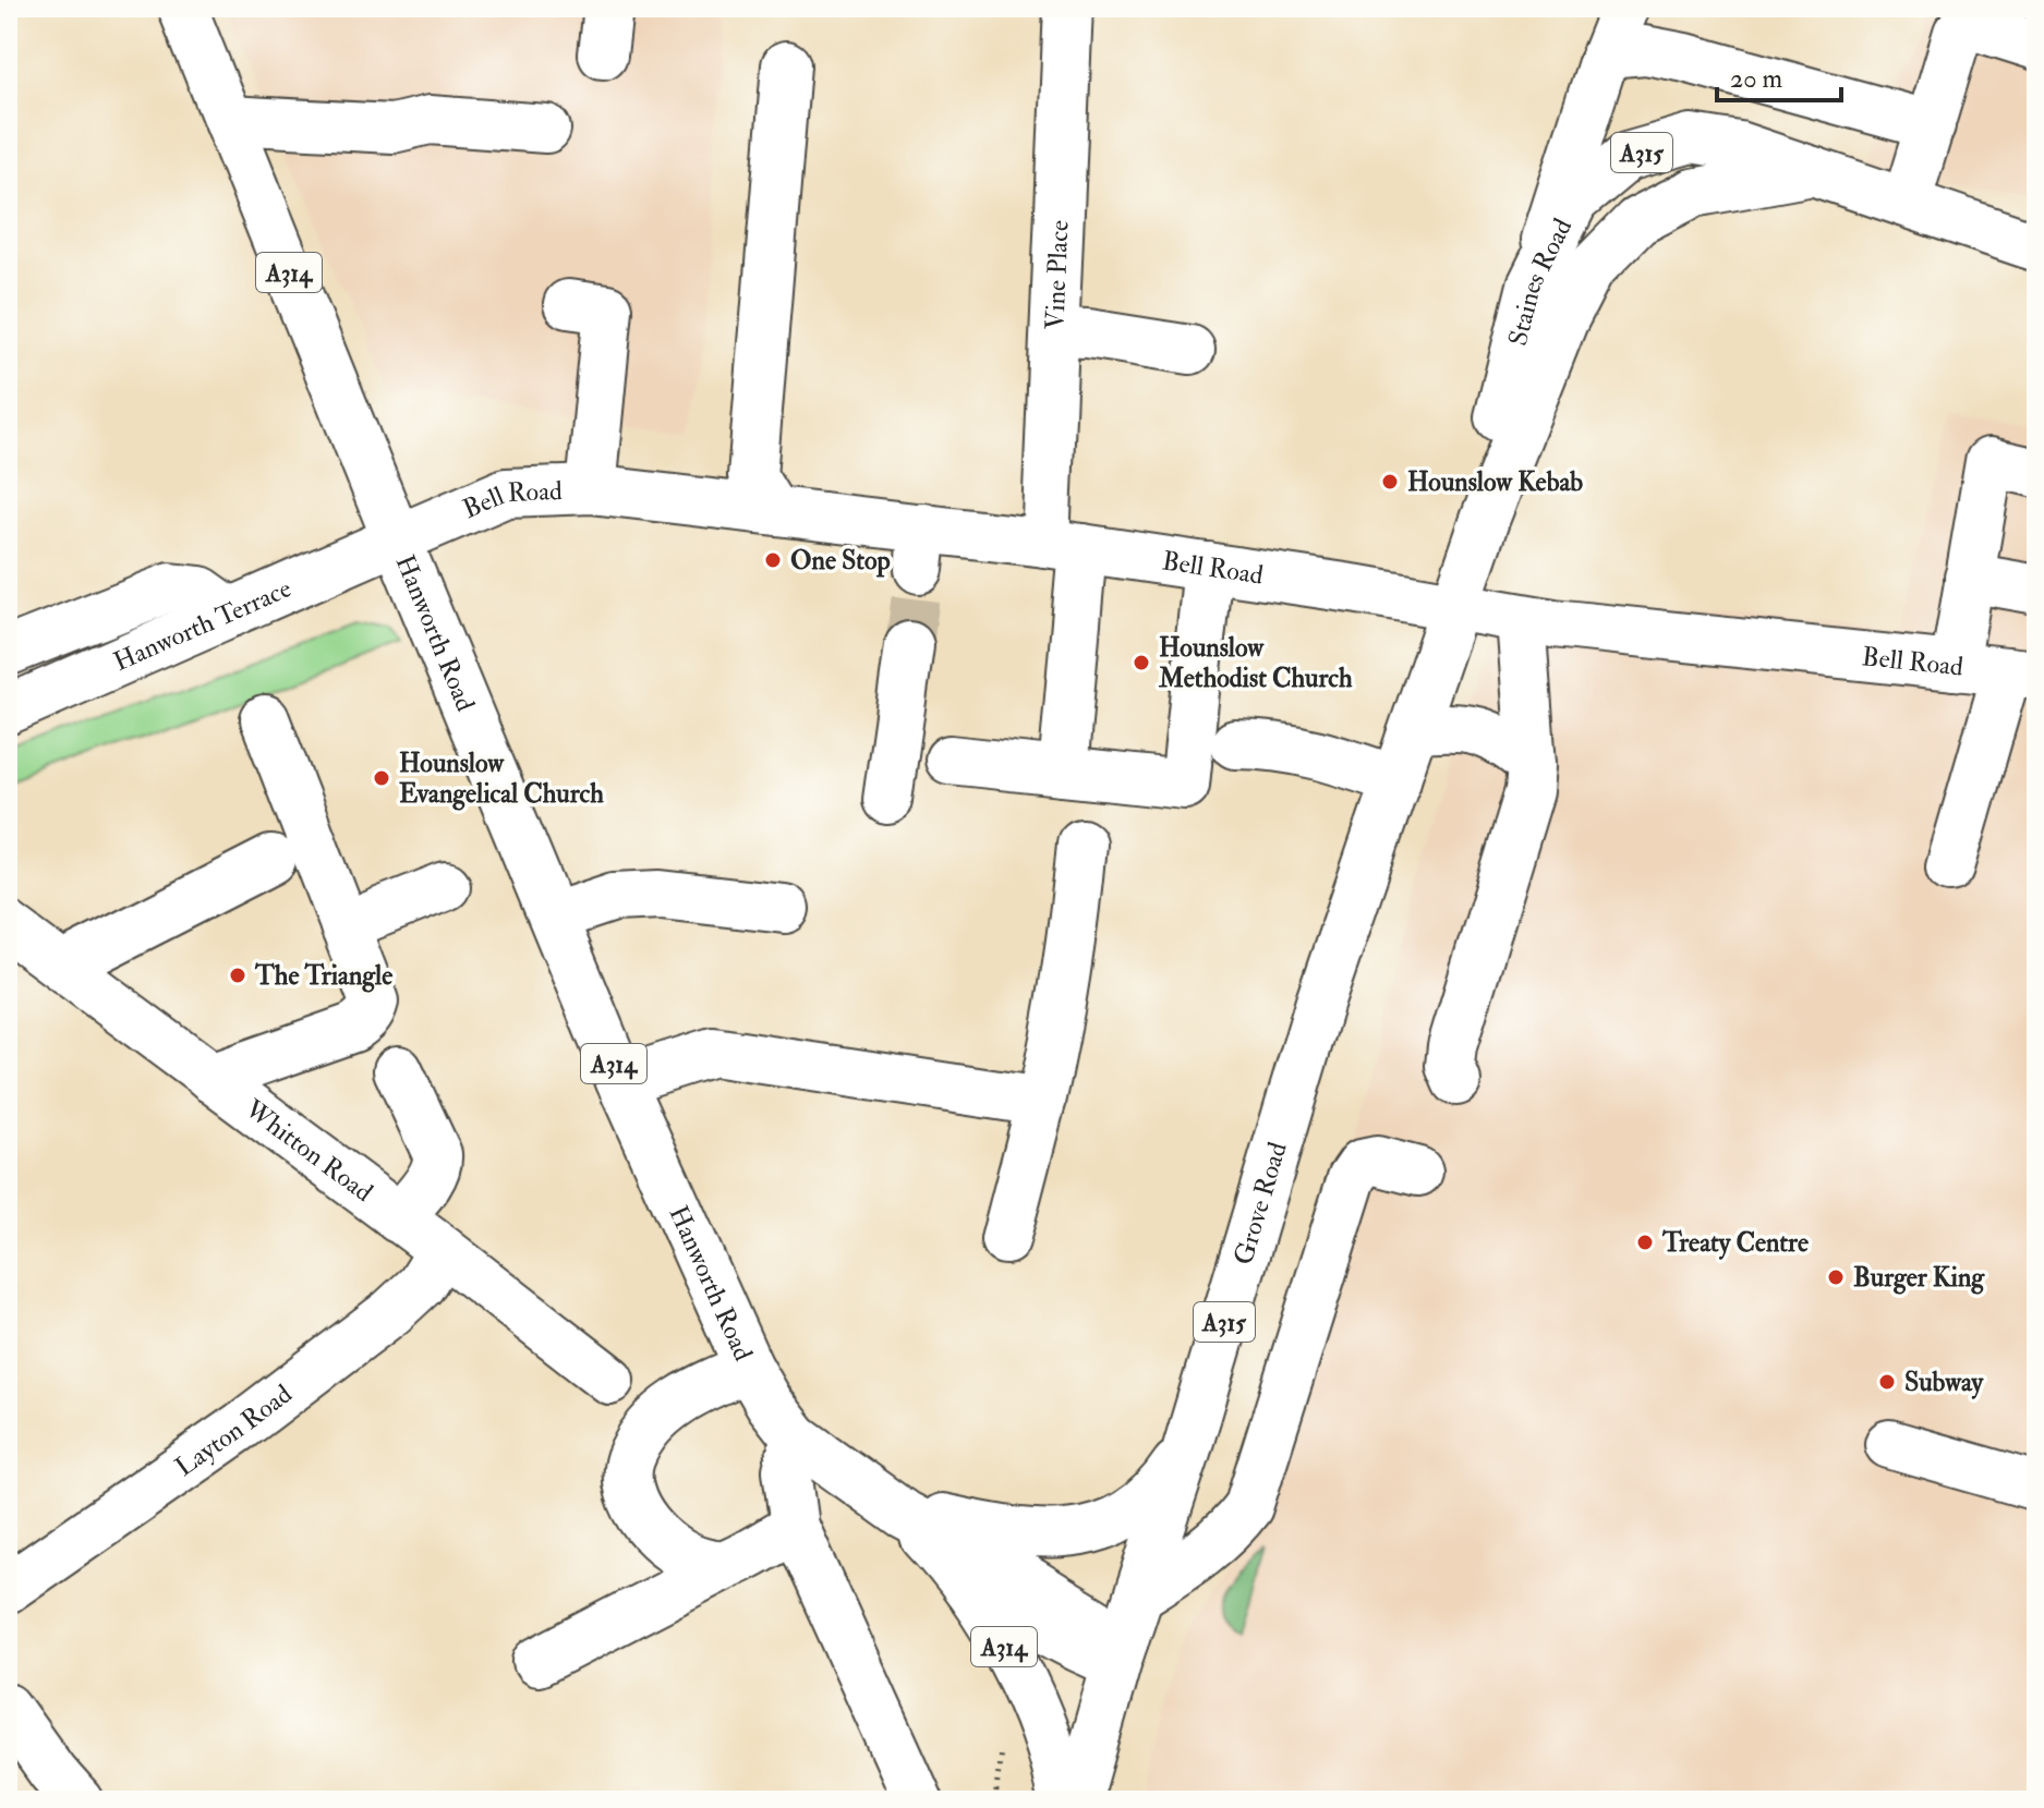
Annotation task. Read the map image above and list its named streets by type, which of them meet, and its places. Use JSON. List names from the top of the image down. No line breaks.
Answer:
{"streets":{"main road":["A315","A314","Vine Place","Staines Road","Bell Road","Hanworth Terrace","Hanworth Road","Whitton Road","Grove Road","Layton Road"]},"crossings":[["Vine Place","Bell Road"],["Staines Road","Bell Road"],["Staines Road","Grove Road"],["Bell Road","Hanworth Terrace"],["Bell Road","Hanworth Road"],["Bell Road","Grove Road"],["Hanworth Terrace","Hanworth Road"],["Hanworth Road","Grove Road"],["Whitton Road","Layton Road"]],"places":["Hounslow Kebab","One Stop","Hounslow Methodist Church","Hounslow Evangelical Church","The Triangle","Treaty Centre","Burger King","Subway"],"scale_bar":"20 m"}
